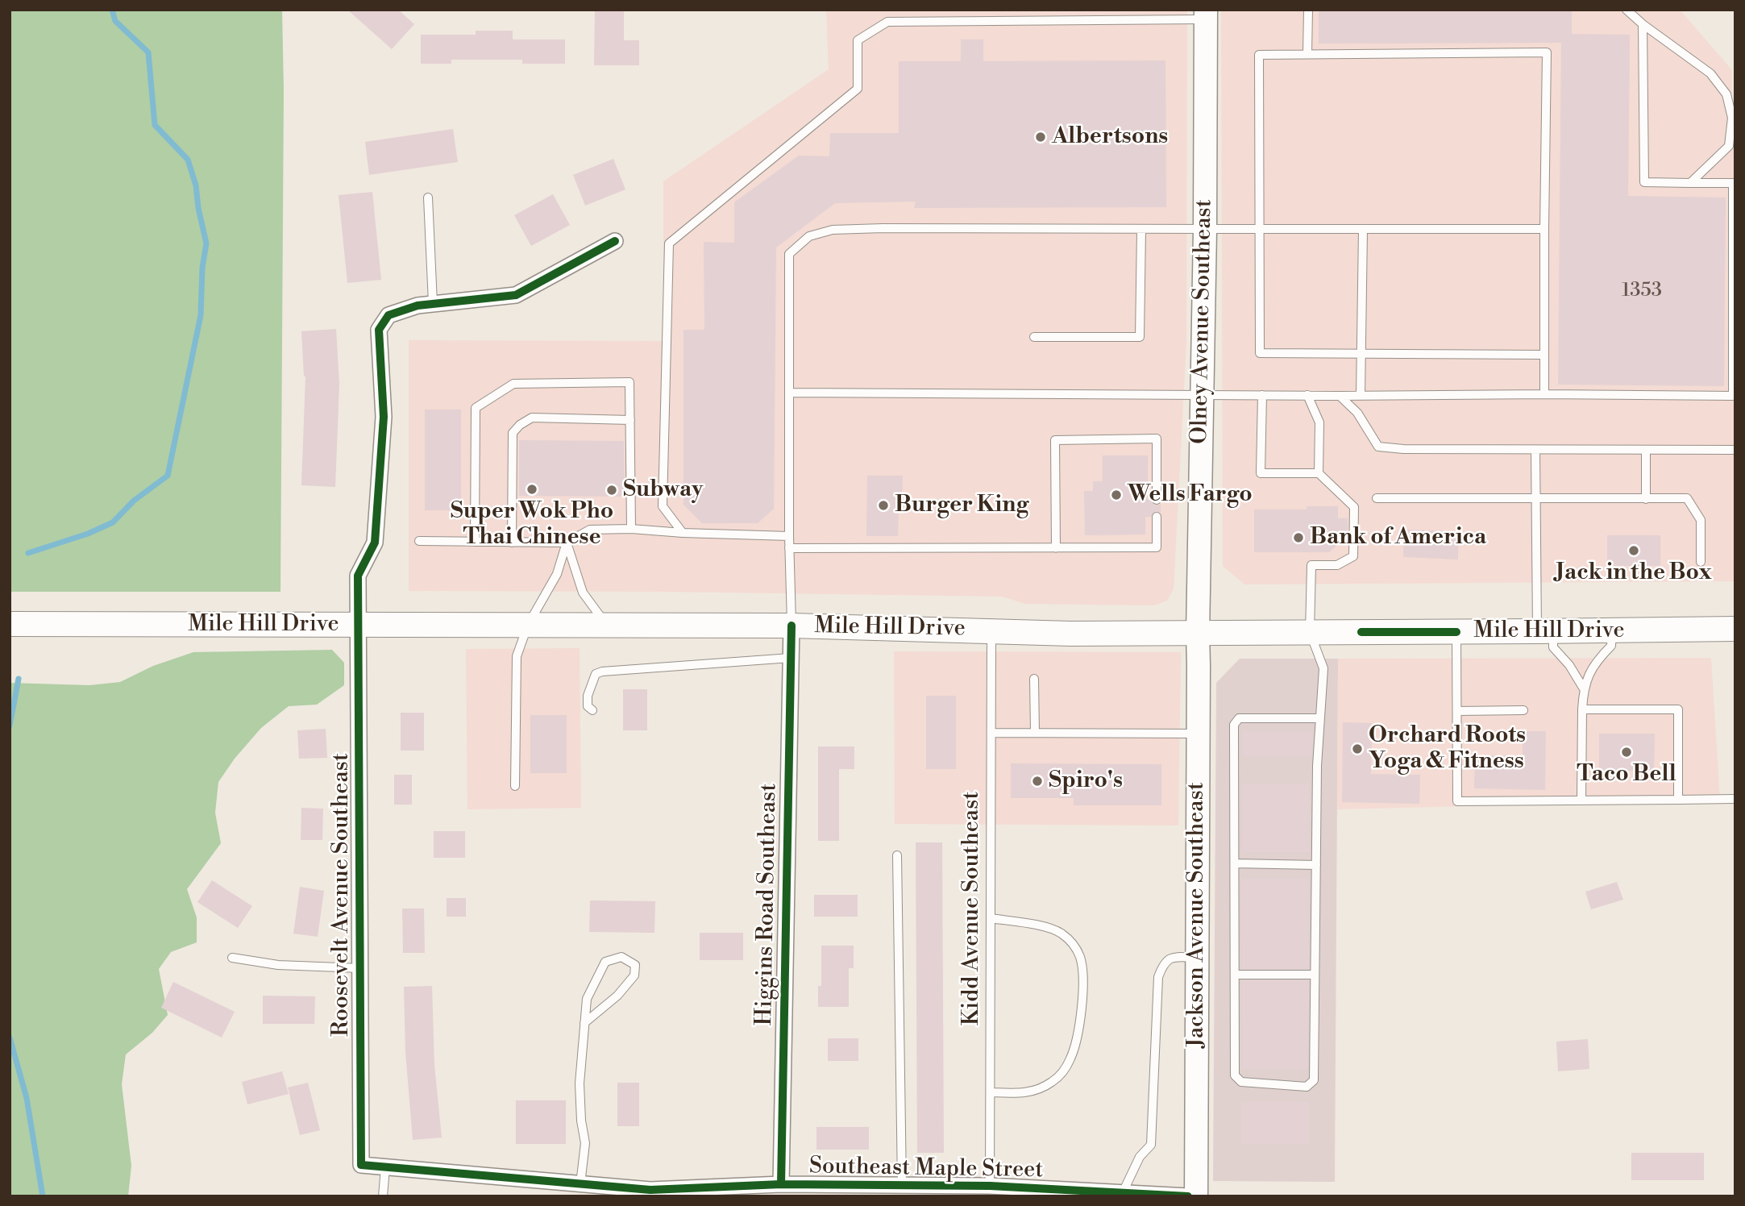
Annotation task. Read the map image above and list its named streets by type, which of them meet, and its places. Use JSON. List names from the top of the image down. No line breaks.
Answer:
{"streets":{"main road":["Olney Avenue Southeast","Mile Hill Drive","Jackson Avenue Southeast"],"street":["Roosevelt Avenue Southeast","Higgins Road Southeast","Southeast Maple Street"],"lane":["Kidd Avenue Southeast"]},"crossings":[["Olney Avenue Southeast","Mile Hill Drive"],["Olney Avenue Southeast","Jackson Avenue Southeast"],["Mile Hill Drive","Roosevelt Avenue Southeast"],["Mile Hill Drive","Higgins Road Southeast"],["Mile Hill Drive","Kidd Avenue Southeast"],["Mile Hill Drive","Jackson Avenue Southeast"],["Roosevelt Avenue Southeast","Southeast Maple Street"],["Higgins Road Southeast","Southeast Maple Street"],["Kidd Avenue Southeast","Southeast Maple Street"]],"places":["Albertsons","Super Wok Pho Thai Chinese","Subway","Wells Fargo","Burger King","Bank of America","Jack in the Box","Orchard Roots Yoga & Fitness","Taco Bell","Spiro's"],"house_numbers":["1353"]}
